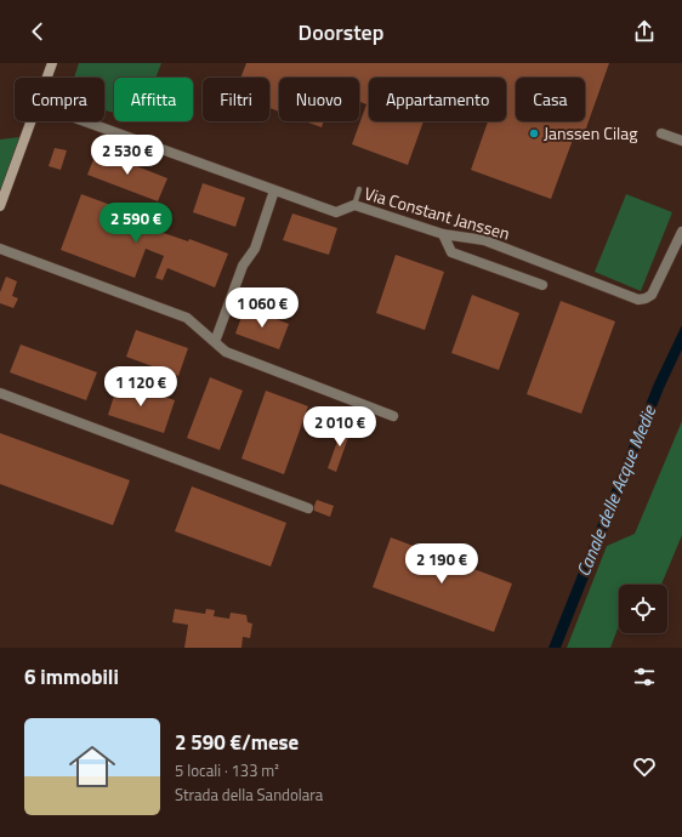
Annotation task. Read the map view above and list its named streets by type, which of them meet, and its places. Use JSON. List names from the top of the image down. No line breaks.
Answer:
{"streets":{"street":["Via Constant Janssen"]},"water":["Canale delle Acque Medie"],"places":["Janssen Cilag"],"page":{"header":"Doorstep","chip":["Compra","Affitta","Filtri","Nuovo","Appartamento","Casa"],"price":["2 530 €","2 590 €","1 060 €","1 120 €","2 010 €","2 190 €"],"heading":"6 immobili","list":[{"name":"2 590 €/mese","note":"5 locali · 133 m² · Strada della Sandolara"}]}}
